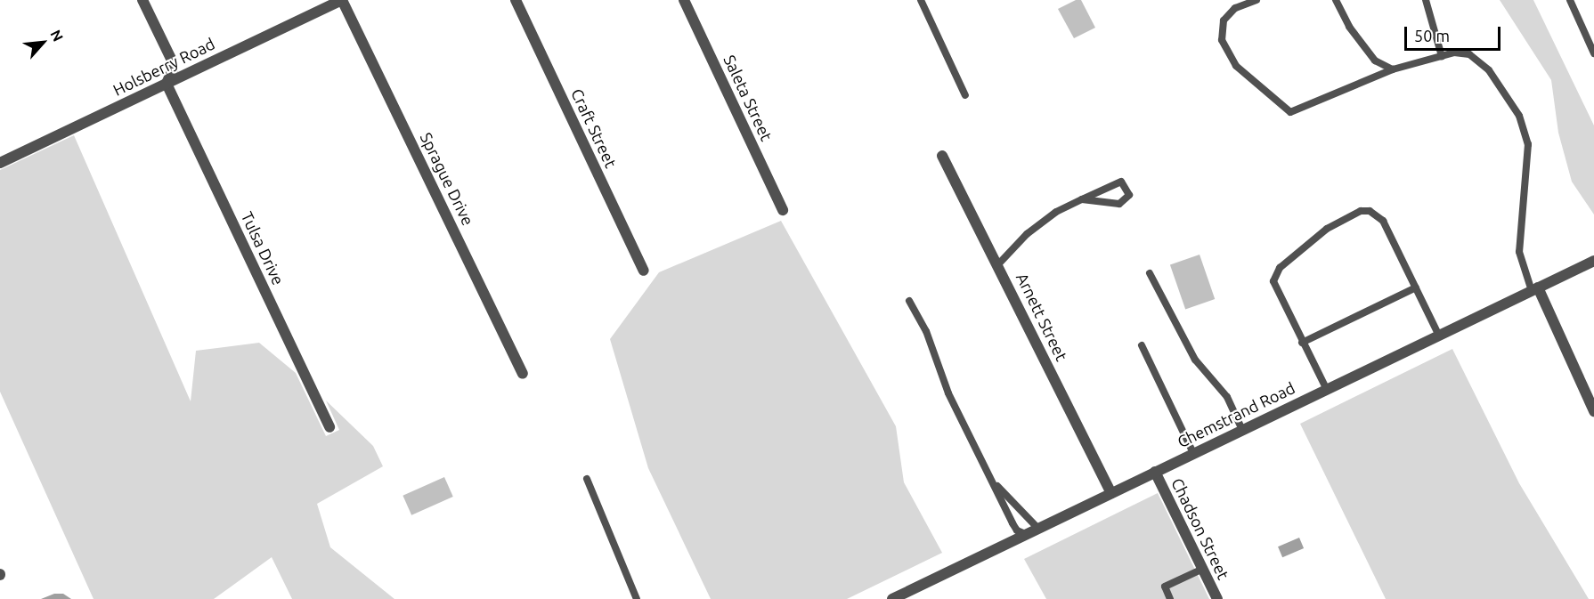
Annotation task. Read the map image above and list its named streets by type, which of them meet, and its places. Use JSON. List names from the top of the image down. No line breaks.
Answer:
{"streets":{"street":["Holsberry Road","Saleta Street","Craft Street","Sprague Drive","Tulsa Drive","Arnett Street","Chemstrand Road","Chadson Street"]},"crossings":[["Holsberry Road","Sprague Drive"],["Holsberry Road","Tulsa Drive"],["Arnett Street","Chemstrand Road"],["Chemstrand Road","Chadson Street"]],"scale_bar":"50 m","north":"top right"}
